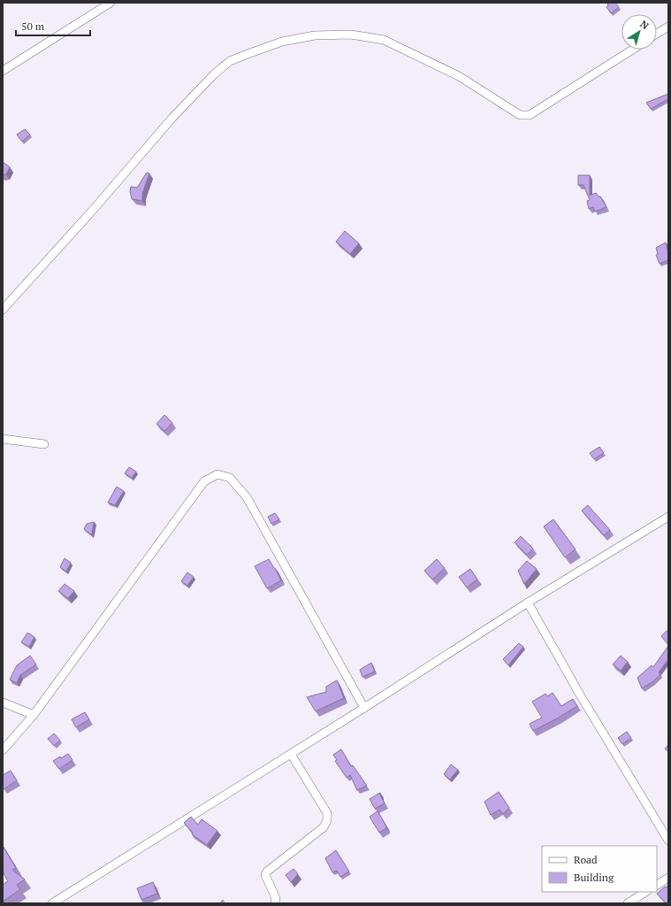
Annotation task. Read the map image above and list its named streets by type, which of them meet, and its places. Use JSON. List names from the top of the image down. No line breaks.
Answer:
{"legend":["Road","Building"],"scale_bar":"50 m","north":"top right"}
